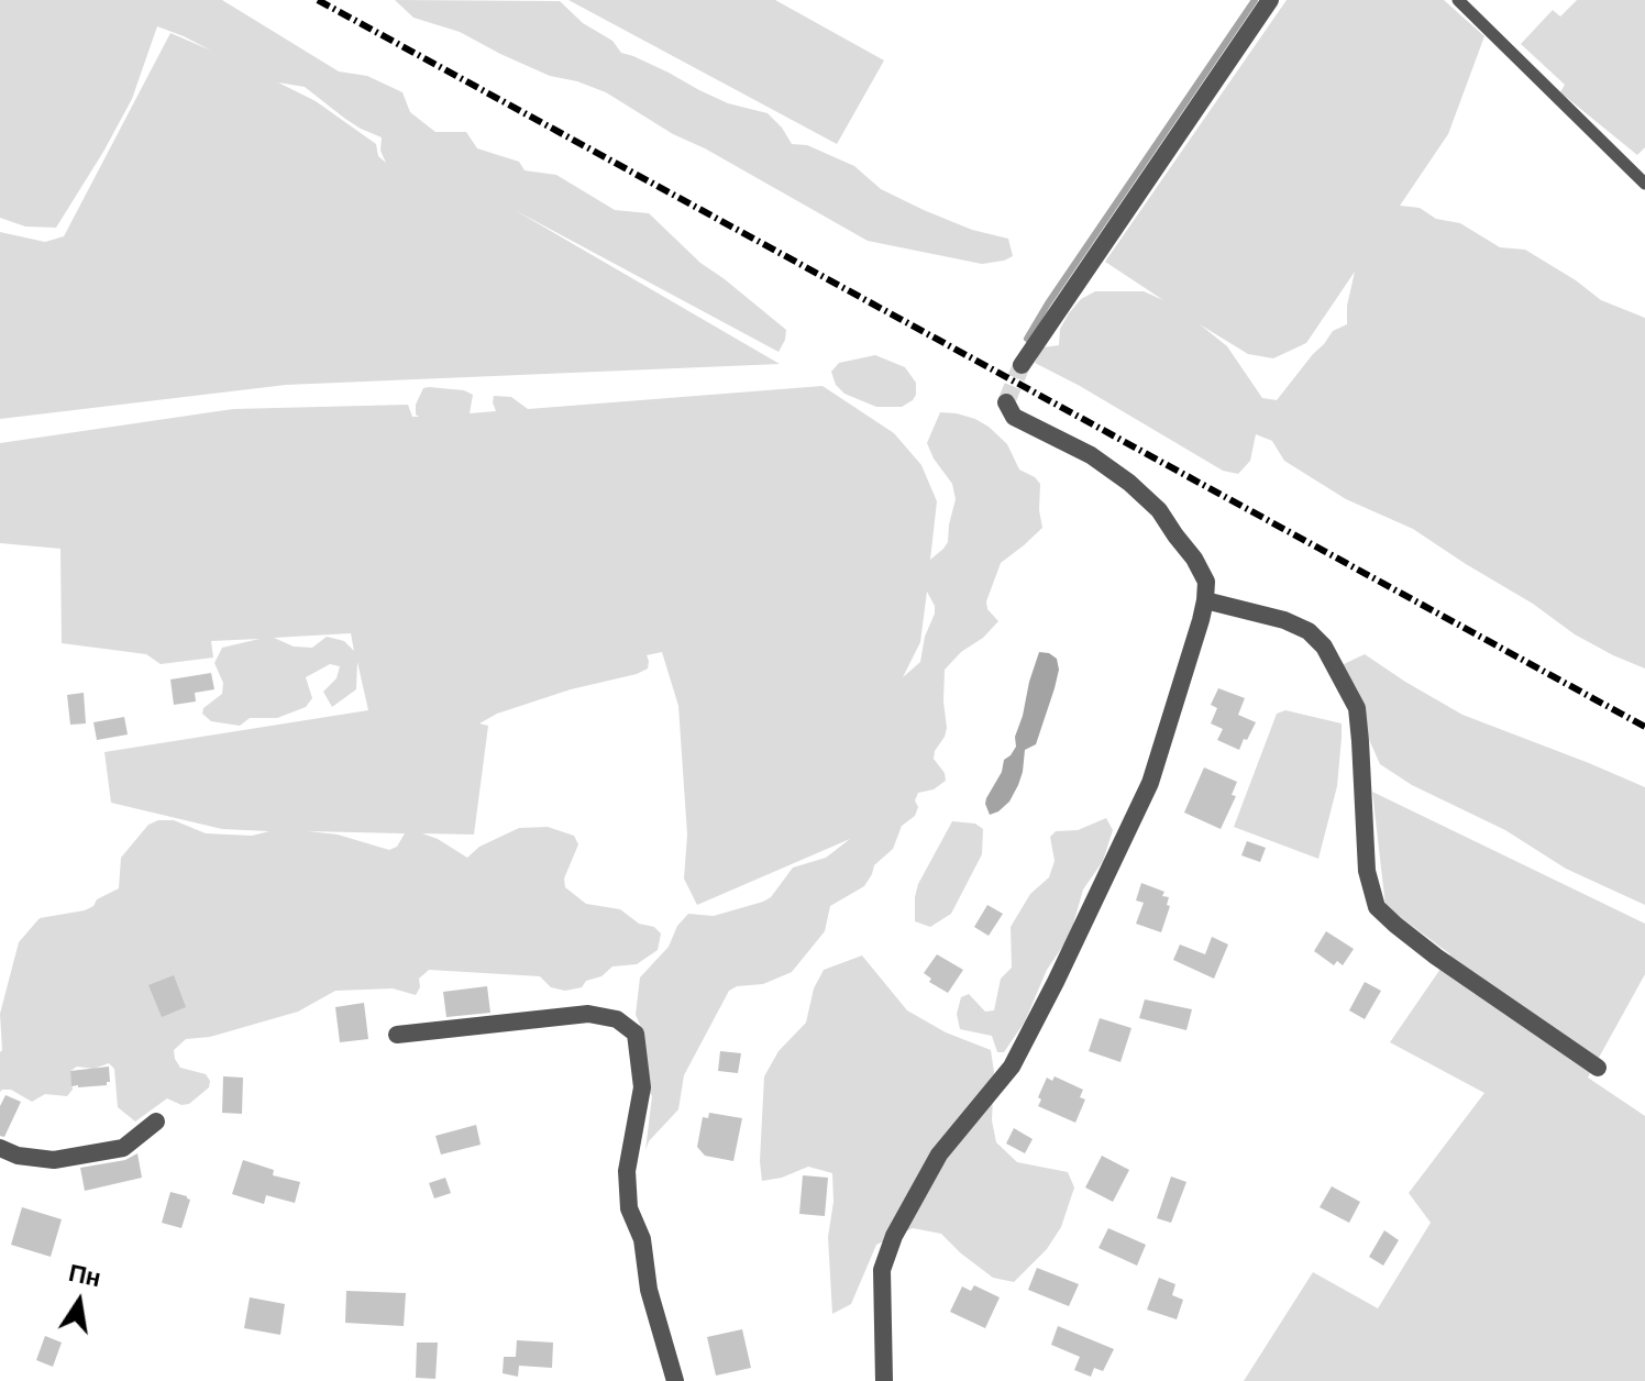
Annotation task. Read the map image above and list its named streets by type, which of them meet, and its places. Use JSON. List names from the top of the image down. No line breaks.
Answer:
{"north":"top"}
